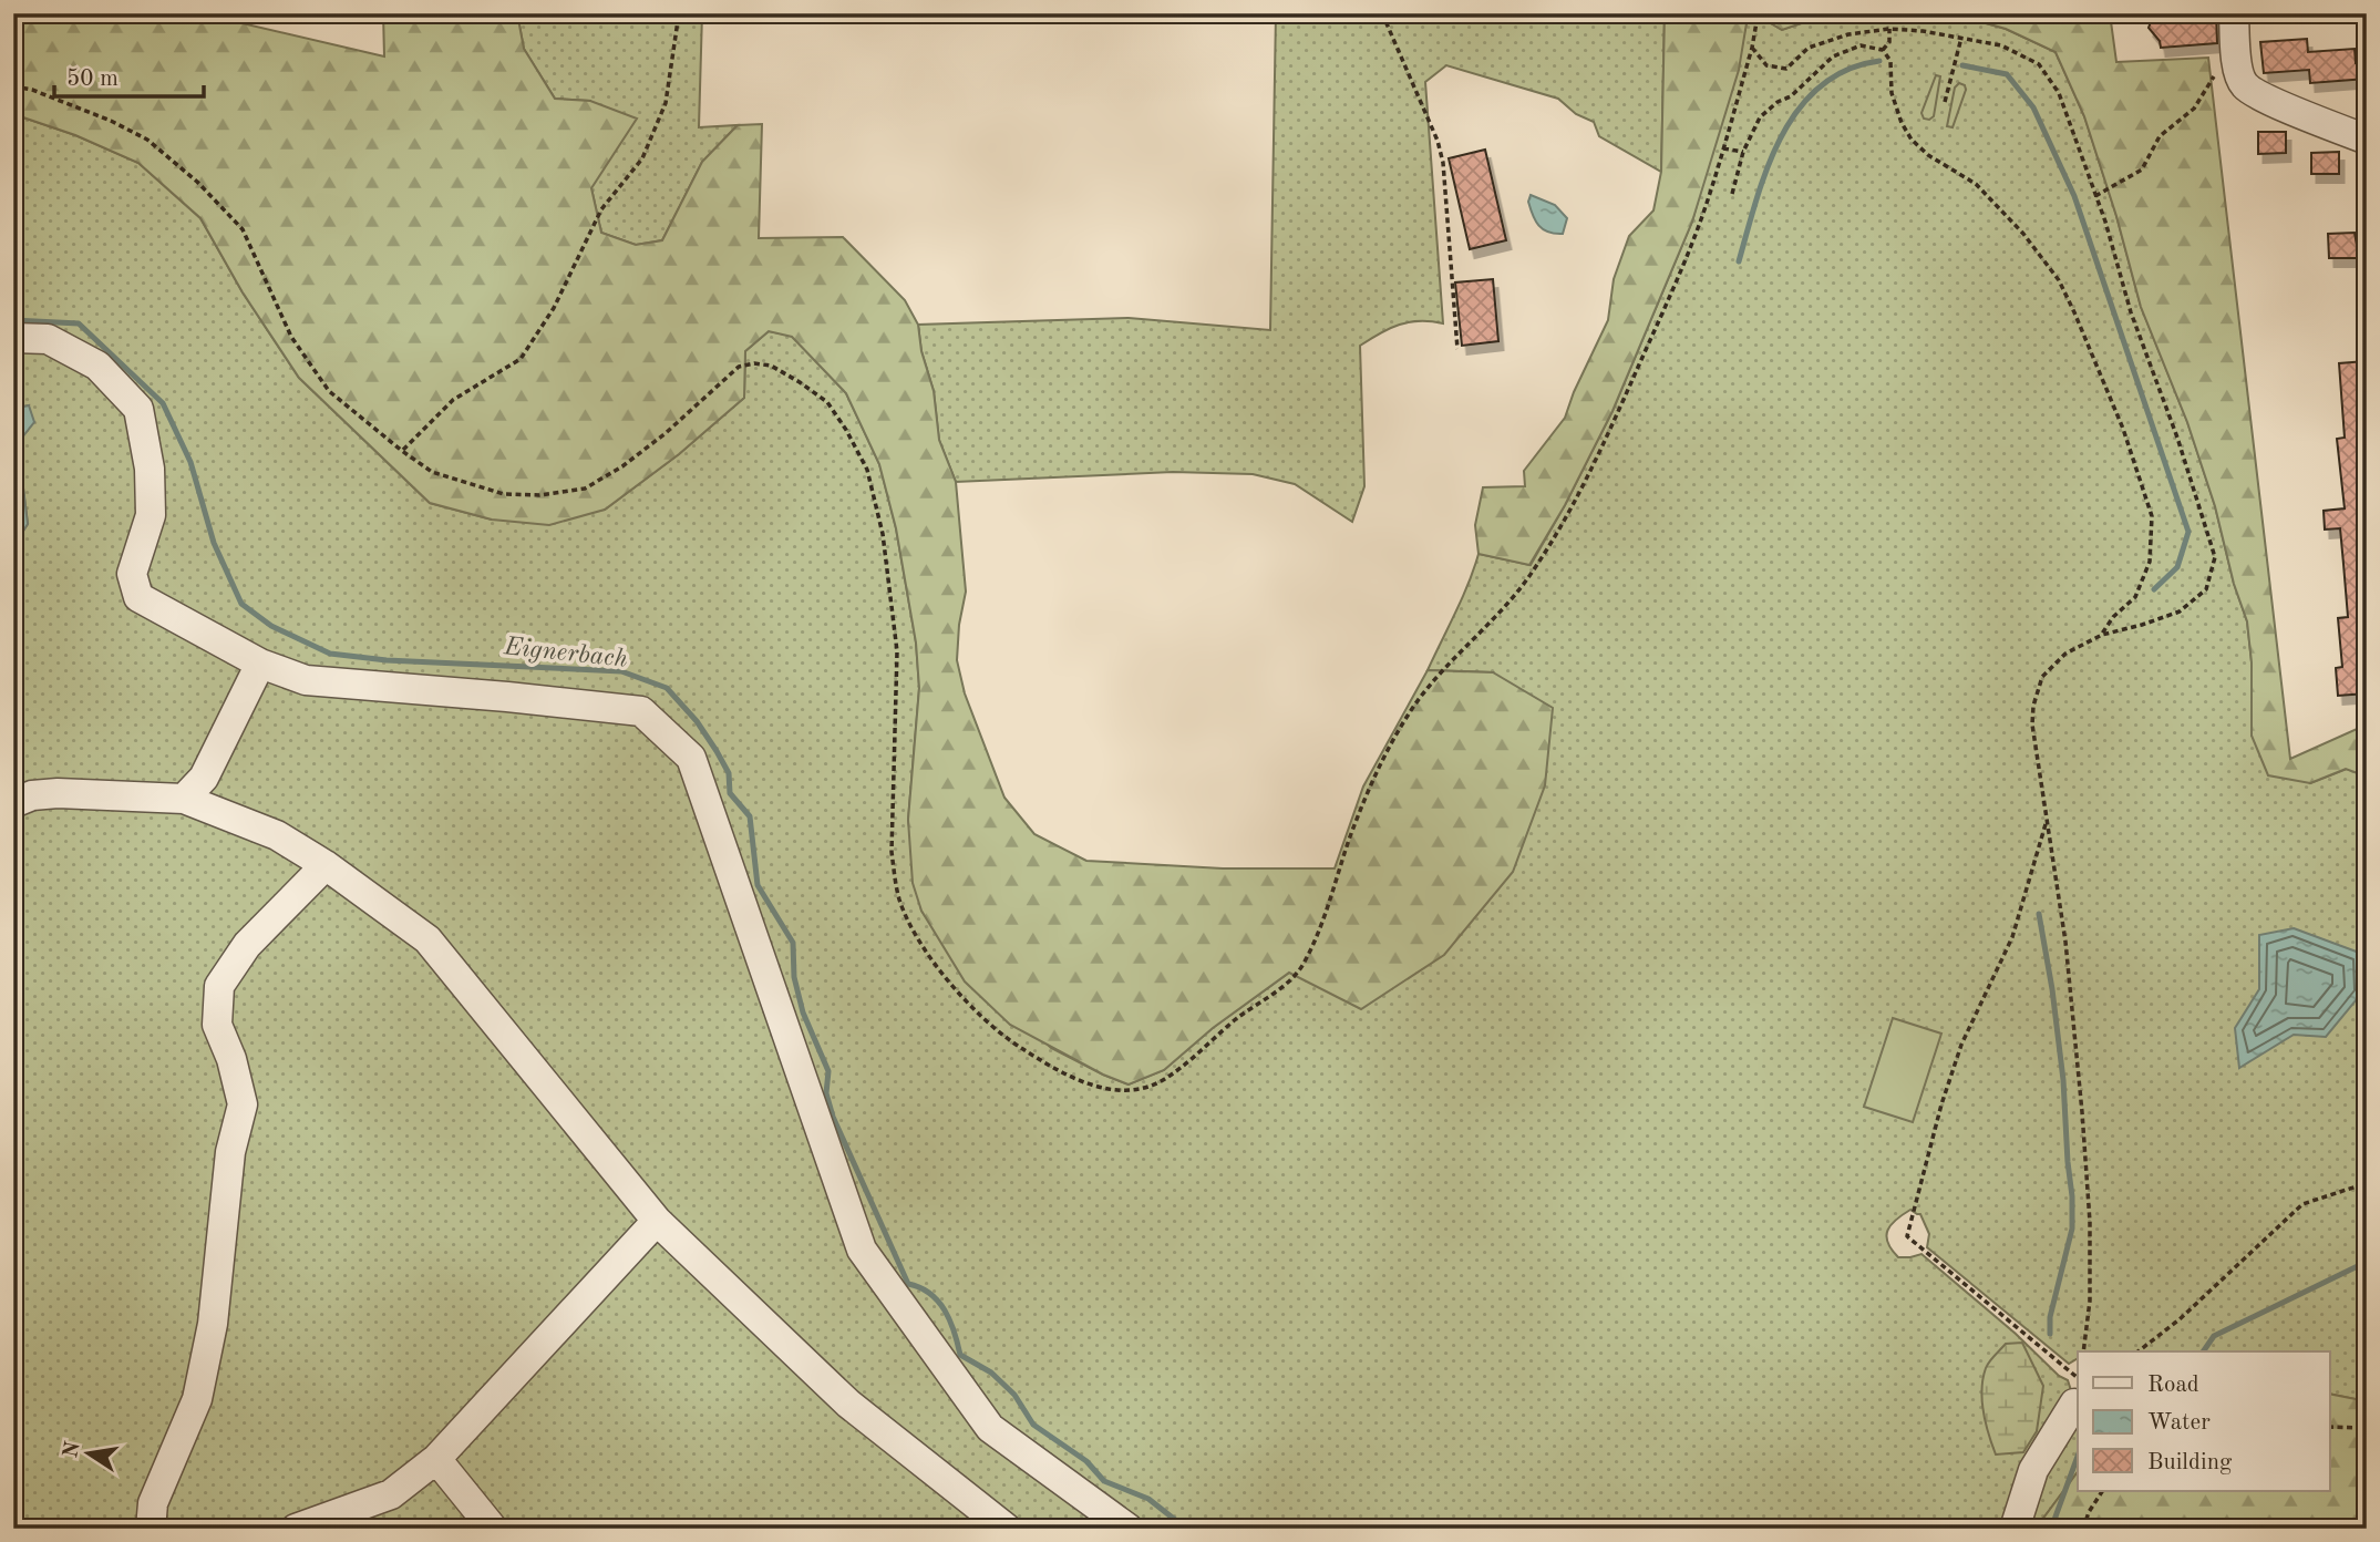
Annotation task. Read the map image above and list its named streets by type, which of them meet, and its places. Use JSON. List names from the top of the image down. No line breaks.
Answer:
{"water":["Eignerbach"],"legend":["Road","Water","Building"],"scale_bar":"50 m","north":"left"}
